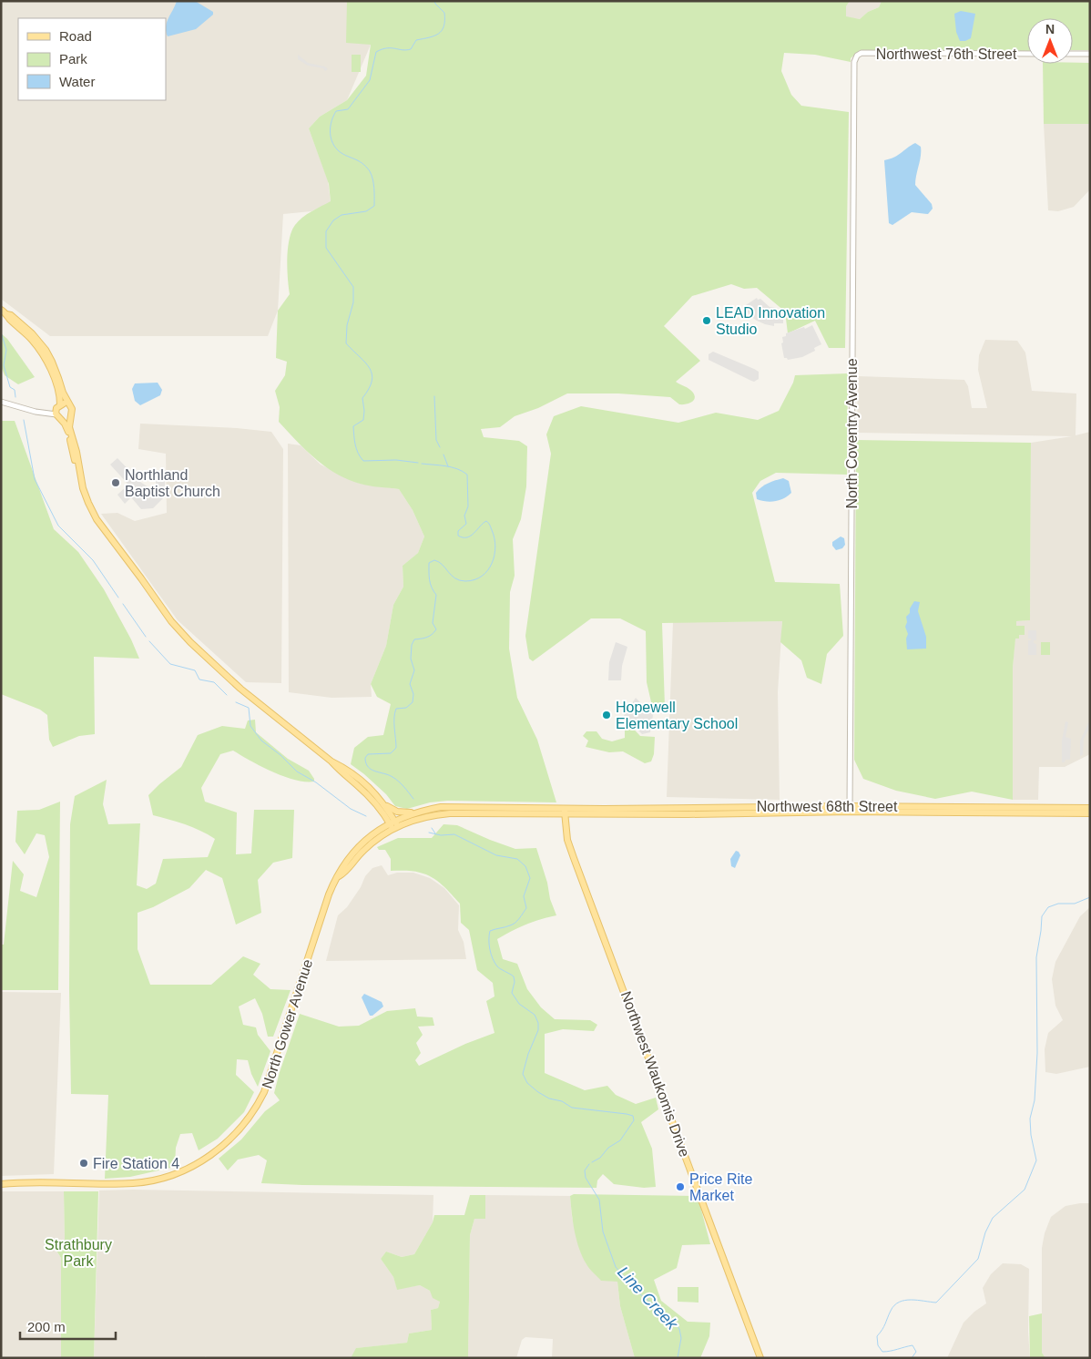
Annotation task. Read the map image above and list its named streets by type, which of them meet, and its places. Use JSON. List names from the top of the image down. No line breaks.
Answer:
{"streets":{"main road":["Northwest 68th Street","North Gower Avenue","Northwest Waukomis Drive"],"street":["Northwest 76th Street","North Coventry Avenue"]},"crossings":[["Northwest 76th Street","North Coventry Avenue"],["North Coventry Avenue","Northwest 68th Street"],["Northwest 68th Street","North Gower Avenue"],["Northwest 68th Street","Northwest Waukomis Drive"],["North Gower Avenue","Northwest Waukomis Drive"]],"water":["Line Creek"],"parks":["Strathbury Park"],"places":["LEAD Innovation Studio","Northland Baptist Church","Hopewell Elementary School","Fire Station 4","Price Rite Market"],"legend":["Road","Park","Water"],"scale_bar":"200 m","north":"top"}
